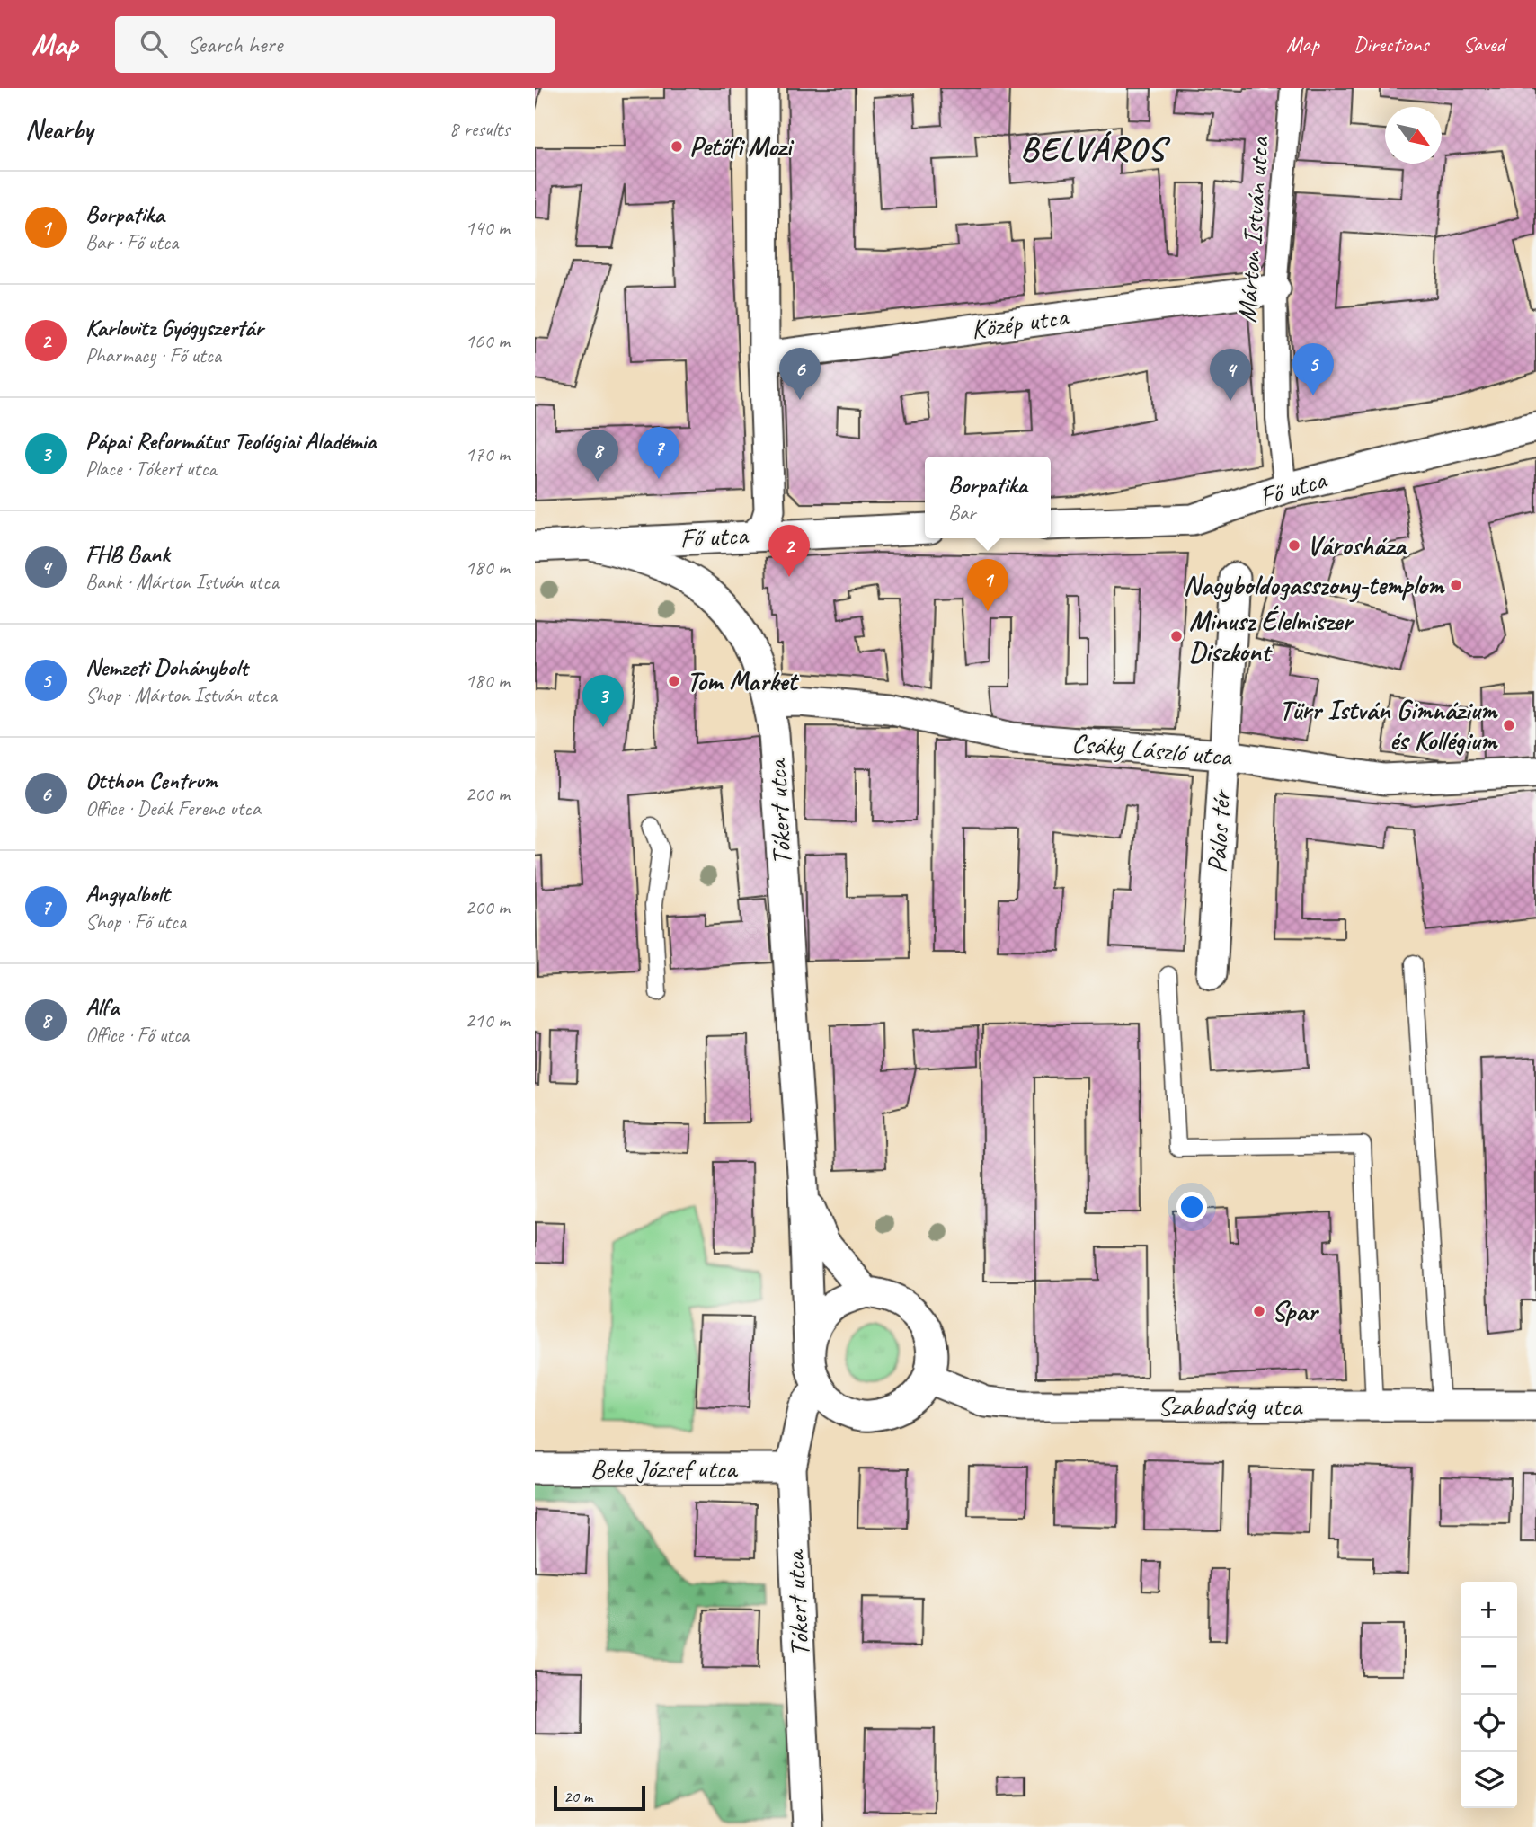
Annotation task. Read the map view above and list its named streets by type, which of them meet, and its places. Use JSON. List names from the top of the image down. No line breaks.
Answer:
{"streets":{"street":["Márton István utca","Közép utca","Fő utca","Csáky László utca","Tókert utca","Pálos tér","Szabadság utca","Beke József utca"]},"crossings":[["Márton István utca","Közép utca"],["Márton István utca","Fő utca"],["Fő utca","Tókert utca"],["Csáky László utca","Tókert utca"],["Csáky László utca","Pálos tér"],["Tókert utca","Szabadság utca"],["Tókert utca","Beke József utca"]],"districts":["BELVÁROS"],"places":["Petőfi Mozi","Városháza","Nagyboldogasszony-templom","Minusz Élelmiszer Diszkont","Tom Market","Türr István Gimnázium és Kollégium","Spar"],"scale_bar":"20 m","north":"bottom right","page":{"header":"Map","search":"Search here","nav":["Map","Directions","Saved"],"heading":["Nearby","8 results"],"list":[{"mark":"1","name":"Borpatika","note":"Bar · Fő utca","value":"140 m"},{"mark":"2","name":"Karlovitz Gyógyszertár","note":"Pharmacy · Fő utca","value":"160 m"},{"mark":"3","name":"Pápai Református Teológiai Aladémia","note":"Place · Tókert utca","value":"170 m"},{"mark":"4","name":"FHB Bank","note":"Bank · Márton István utca","value":"180 m"},{"mark":"5","name":"Nemzeti Dohánybolt","note":"Shop · Márton István utca","value":"180 m"},{"mark":"6","name":"Otthon Centrum","note":"Office · Deák Ferenc utca","value":"200 m"},{"mark":"7","name":"Angyalbolt","note":"Shop · Fő utca","value":"200 m"},{"mark":"8","name":"Alfa","note":"Office · Fő utca","value":"210 m"}],"pins":["5","6","4","7","8","2","1","3"],"popup":["Borpatika","Bar"],"map_buttons":["+","−"],"scale":"20 m"}}
